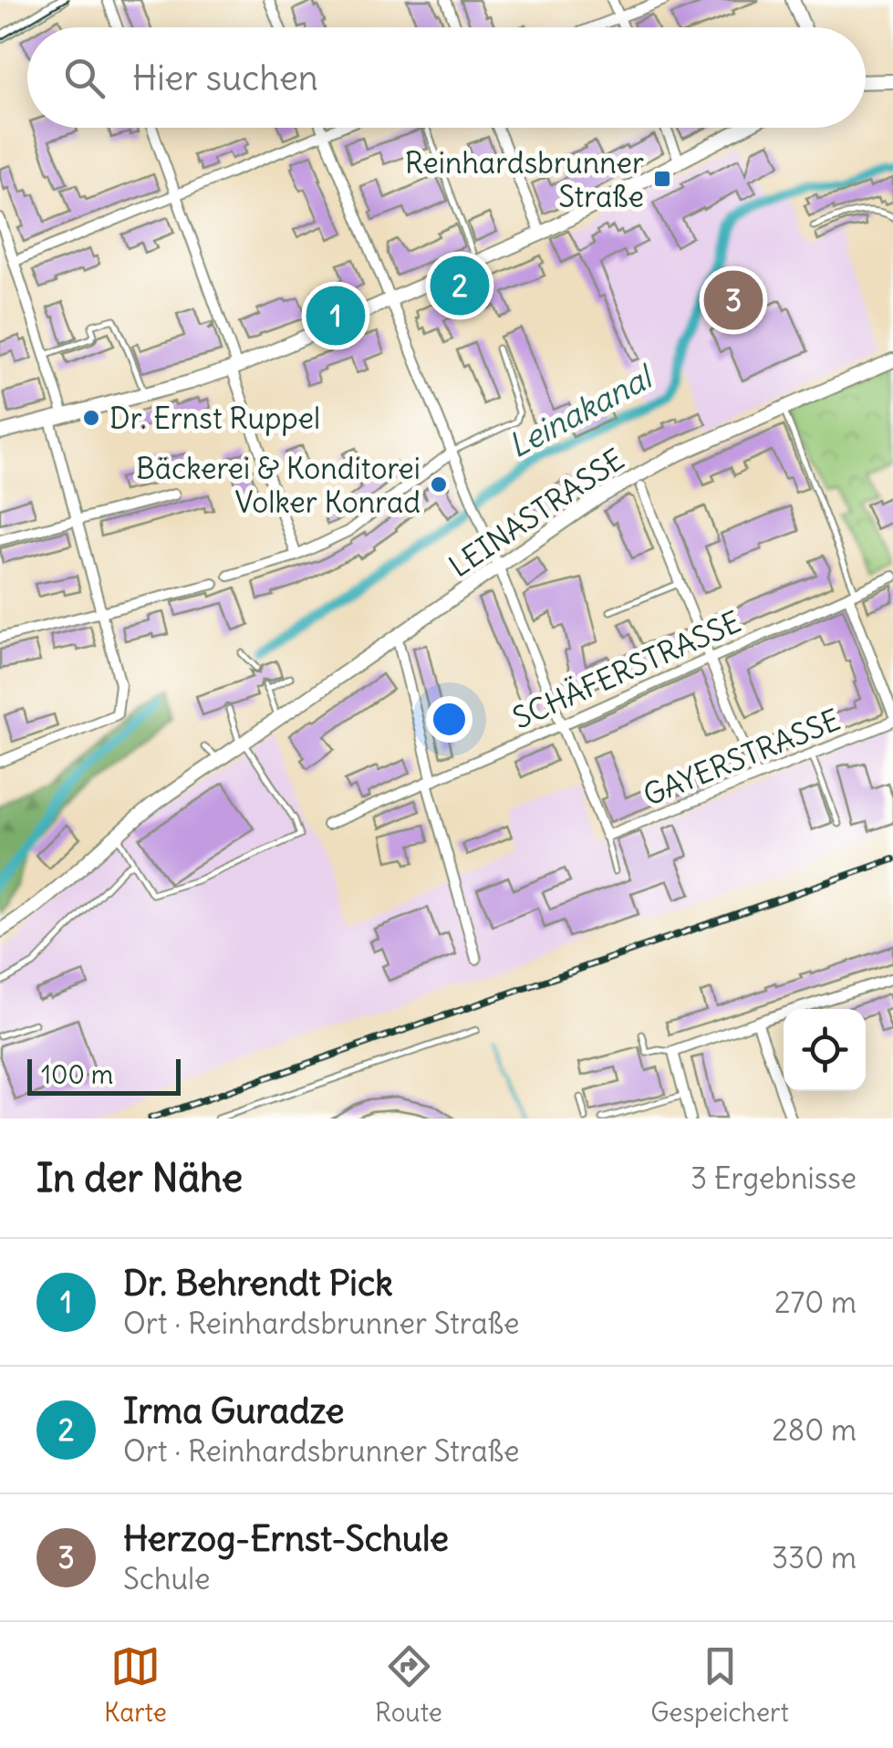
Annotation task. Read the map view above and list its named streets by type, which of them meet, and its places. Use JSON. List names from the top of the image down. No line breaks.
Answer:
{"streets":{"street":["LEINASTRASSE","SCHÄFERSTRASSE","GAYERSTRASSE"]},"water":["Leinakanal"],"places":{"transit":["Reinhardsbrunner Straße"],"other":["Dr. Ernst Ruppel","Bäckerei & Konditorei Volker Konrad"]},"scale_bar":"100 m","page":{"search":"Hier suchen","pins":["2","3","1"],"scale":"100 m","heading":["In der Nähe","3 Ergebnisse"],"list":[{"mark":"1","name":"Dr. Behrendt Pick","note":"Ort · Reinhardsbrunner Straße","value":"270 m"},{"mark":"2","name":"Irma Guradze","note":"Ort · Reinhardsbrunner Straße","value":"280 m"},{"mark":"3","name":"Herzog-Ernst-Schule","note":"Schule","value":"330 m"}],"nav":["Karte","Route","Gespeichert"]}}
